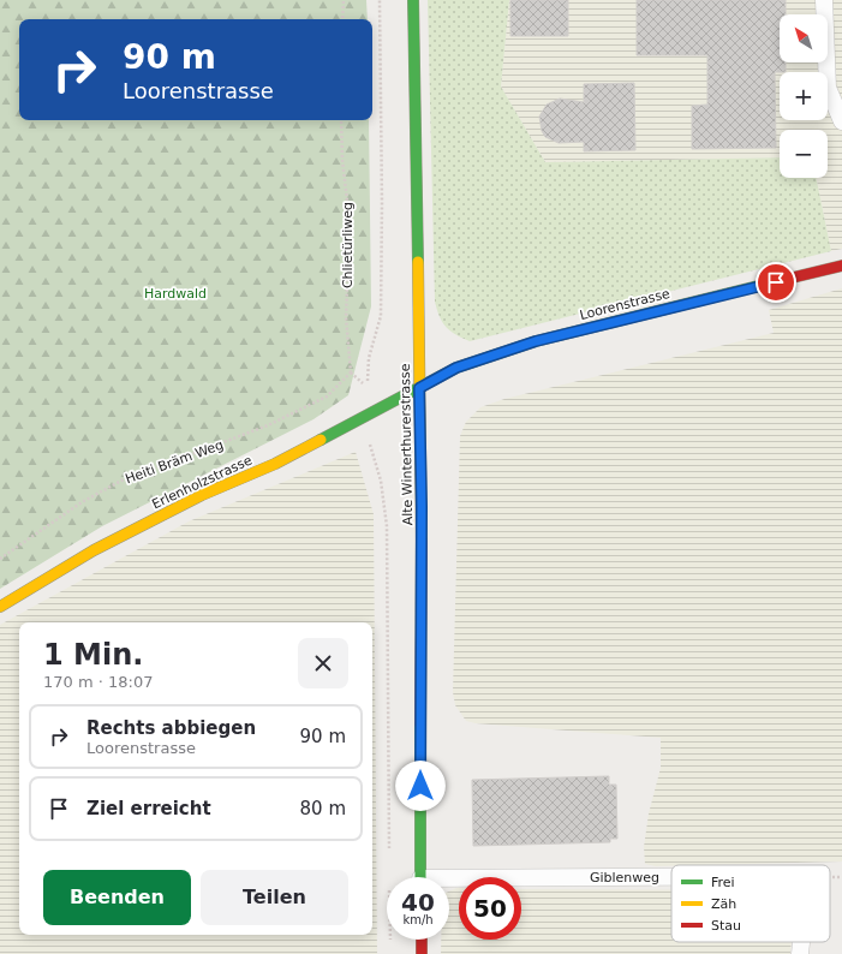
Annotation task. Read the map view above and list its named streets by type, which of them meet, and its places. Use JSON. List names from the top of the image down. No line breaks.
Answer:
{"streets":{"street":["Loorenstrasse","Alte Winterthurerstrasse","Erlenholzstrasse"],"lane":["Giblenweg"],"path":["Chlietürliweg","Heiti Bräm Weg"]},"crossings":[["Chlietürliweg","Heiti Bräm Weg"],["Loorenstrasse","Alte Winterthurerstrasse"],["Loorenstrasse","Erlenholzstrasse"],["Alte Winterthurerstrasse","Erlenholzstrasse"]],"parks":["Hardwald"],"legend":["Frei","Zäh","Stau"],"north":"top left","page":{"map_buttons":["+","−"],"turn":["90 m","Loorenstrasse"],"heading":["1 Min.","170 m · 18:07"],"list":[{"name":"Rechts abbiegen","note":"Loorenstrasse","value":"90 m"},{"name":"Ziel erreicht","value":"80 m"}],"buttons":["Beenden","Teilen"],"speed":"40 km/h","limit":"50"}}
